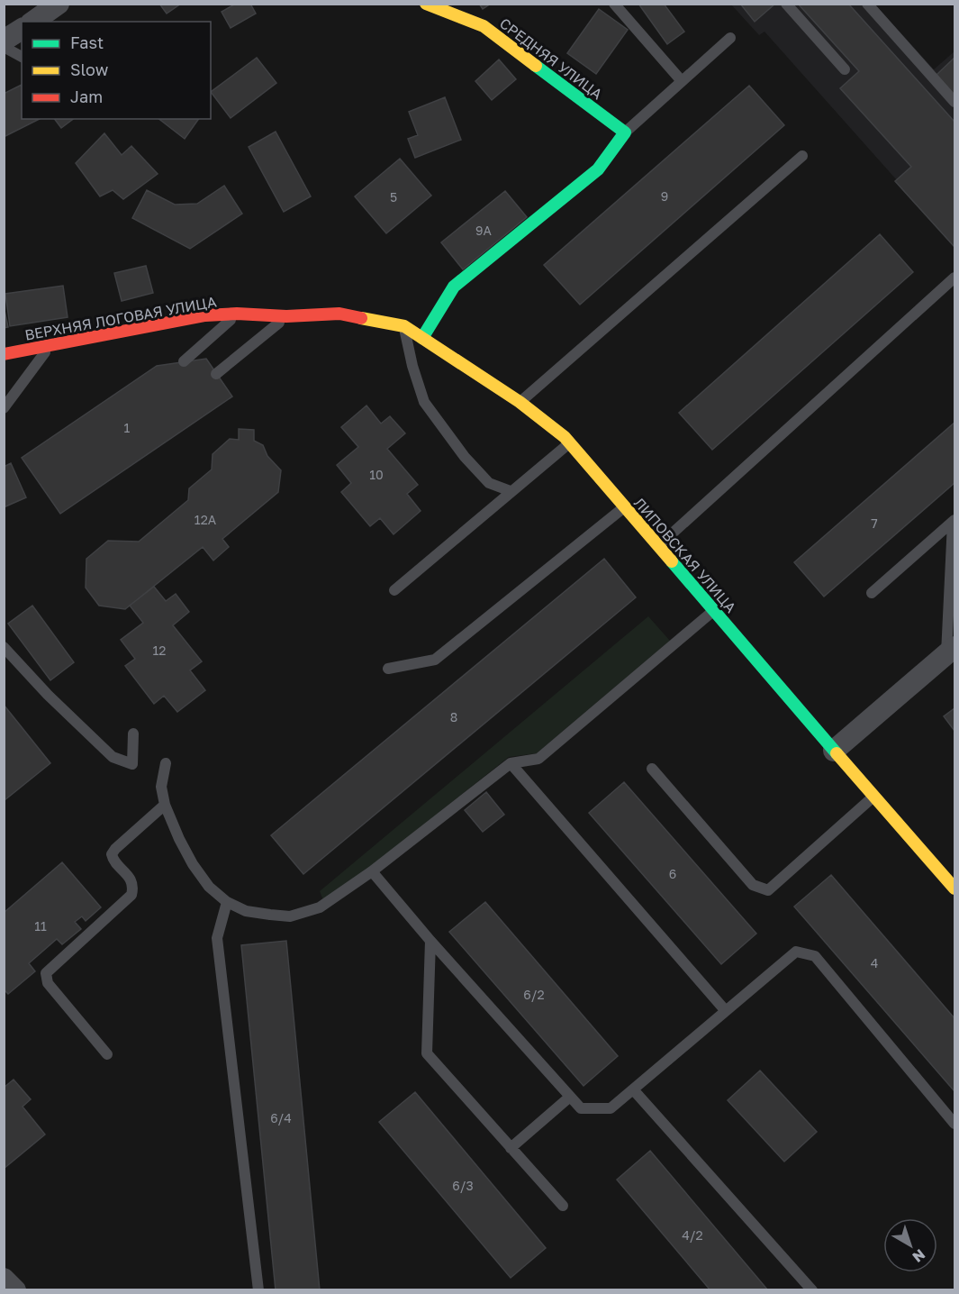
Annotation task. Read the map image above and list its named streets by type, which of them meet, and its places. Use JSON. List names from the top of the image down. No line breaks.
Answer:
{"streets":{"street":["СРЕДНЯЯ УЛИЦА","ВЕРХНЯЯ ЛОГОВАЯ УЛИЦА","ЛИПОВСКАЯ УЛИЦА"]},"crossings":[["ВЕРХНЯЯ ЛОГОВАЯ УЛИЦА","ЛИПОВСКАЯ УЛИЦА"]],"house_numbers":["9","5","9А","1","10","12А","7","12","8","6","11","4","6/2","6/4","6/3","4/2"],"legend":["Fast","Slow","Jam"],"north":"bottom right"}
